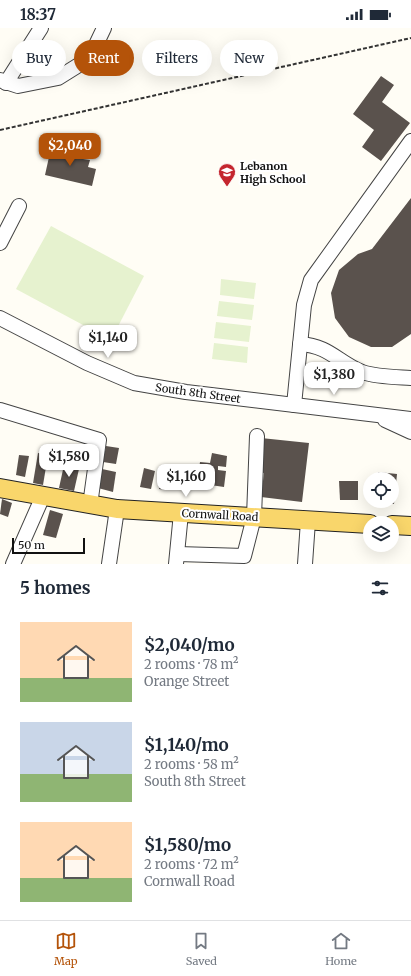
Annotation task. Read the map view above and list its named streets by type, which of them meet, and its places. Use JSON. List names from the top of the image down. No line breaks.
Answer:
{"streets":{"main road":["Cornwall Road"],"street":["South 8th Street"]},"places":{"school or university":["Lebanon High School"]},"scale_bar":"50 m","page":{"status":"18:37","chip":["Buy","Rent","Filters","New"],"price":["$2,040","$1,140","$1,380","$1,580","$1,160"],"scale":"50 m","heading":"5 homes","list":[{"name":"$2,040/mo","note":"2 rooms · 78 m² · Orange Street"},{"name":"$1,140/mo","note":"2 rooms · 58 m² · South 8th Street"},{"name":"$1,580/mo","note":"2 rooms · 72 m² · Cornwall Road"}],"tabs":["Map","Saved","Home"]}}
